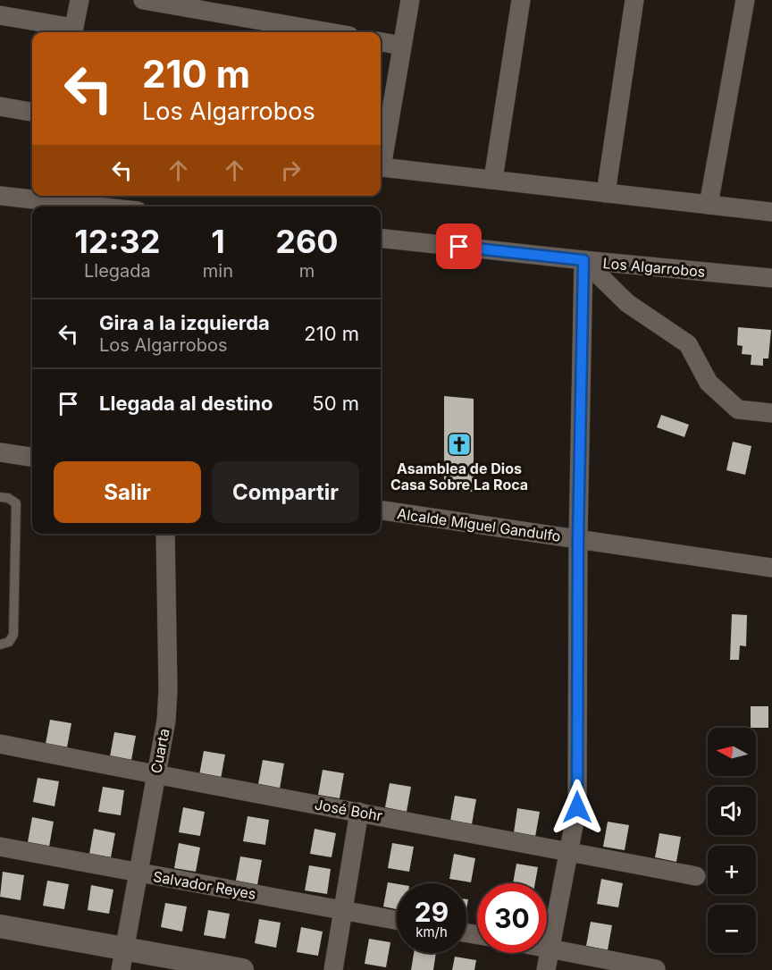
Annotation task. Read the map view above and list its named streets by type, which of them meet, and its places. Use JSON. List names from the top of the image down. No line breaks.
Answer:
{"streets":{"street":["Los Algarrobos","Alcalde Miguel Gandulfo","Cuarta","José Bohr","Salvador Reyes"]},"crossings":[["Cuarta","José Bohr"],["Cuarta","Salvador Reyes"]],"places":{"church":["Asamblea de Dios Casa Sobre La Roca"]},"north":"left","page":{"turn":["210 m","Los Algarrobos"],"eta":["12:32","Llegada","1","min","260","m"],"list":[{"name":"Gira a la izquierda","note":"Los Algarrobos","value":"210 m"},{"name":"Llegada al destino","value":"50 m"}],"buttons":["Salir","Compartir"],"map_buttons":["+","−"],"speed":"29 km/h","limit":"30"}}
